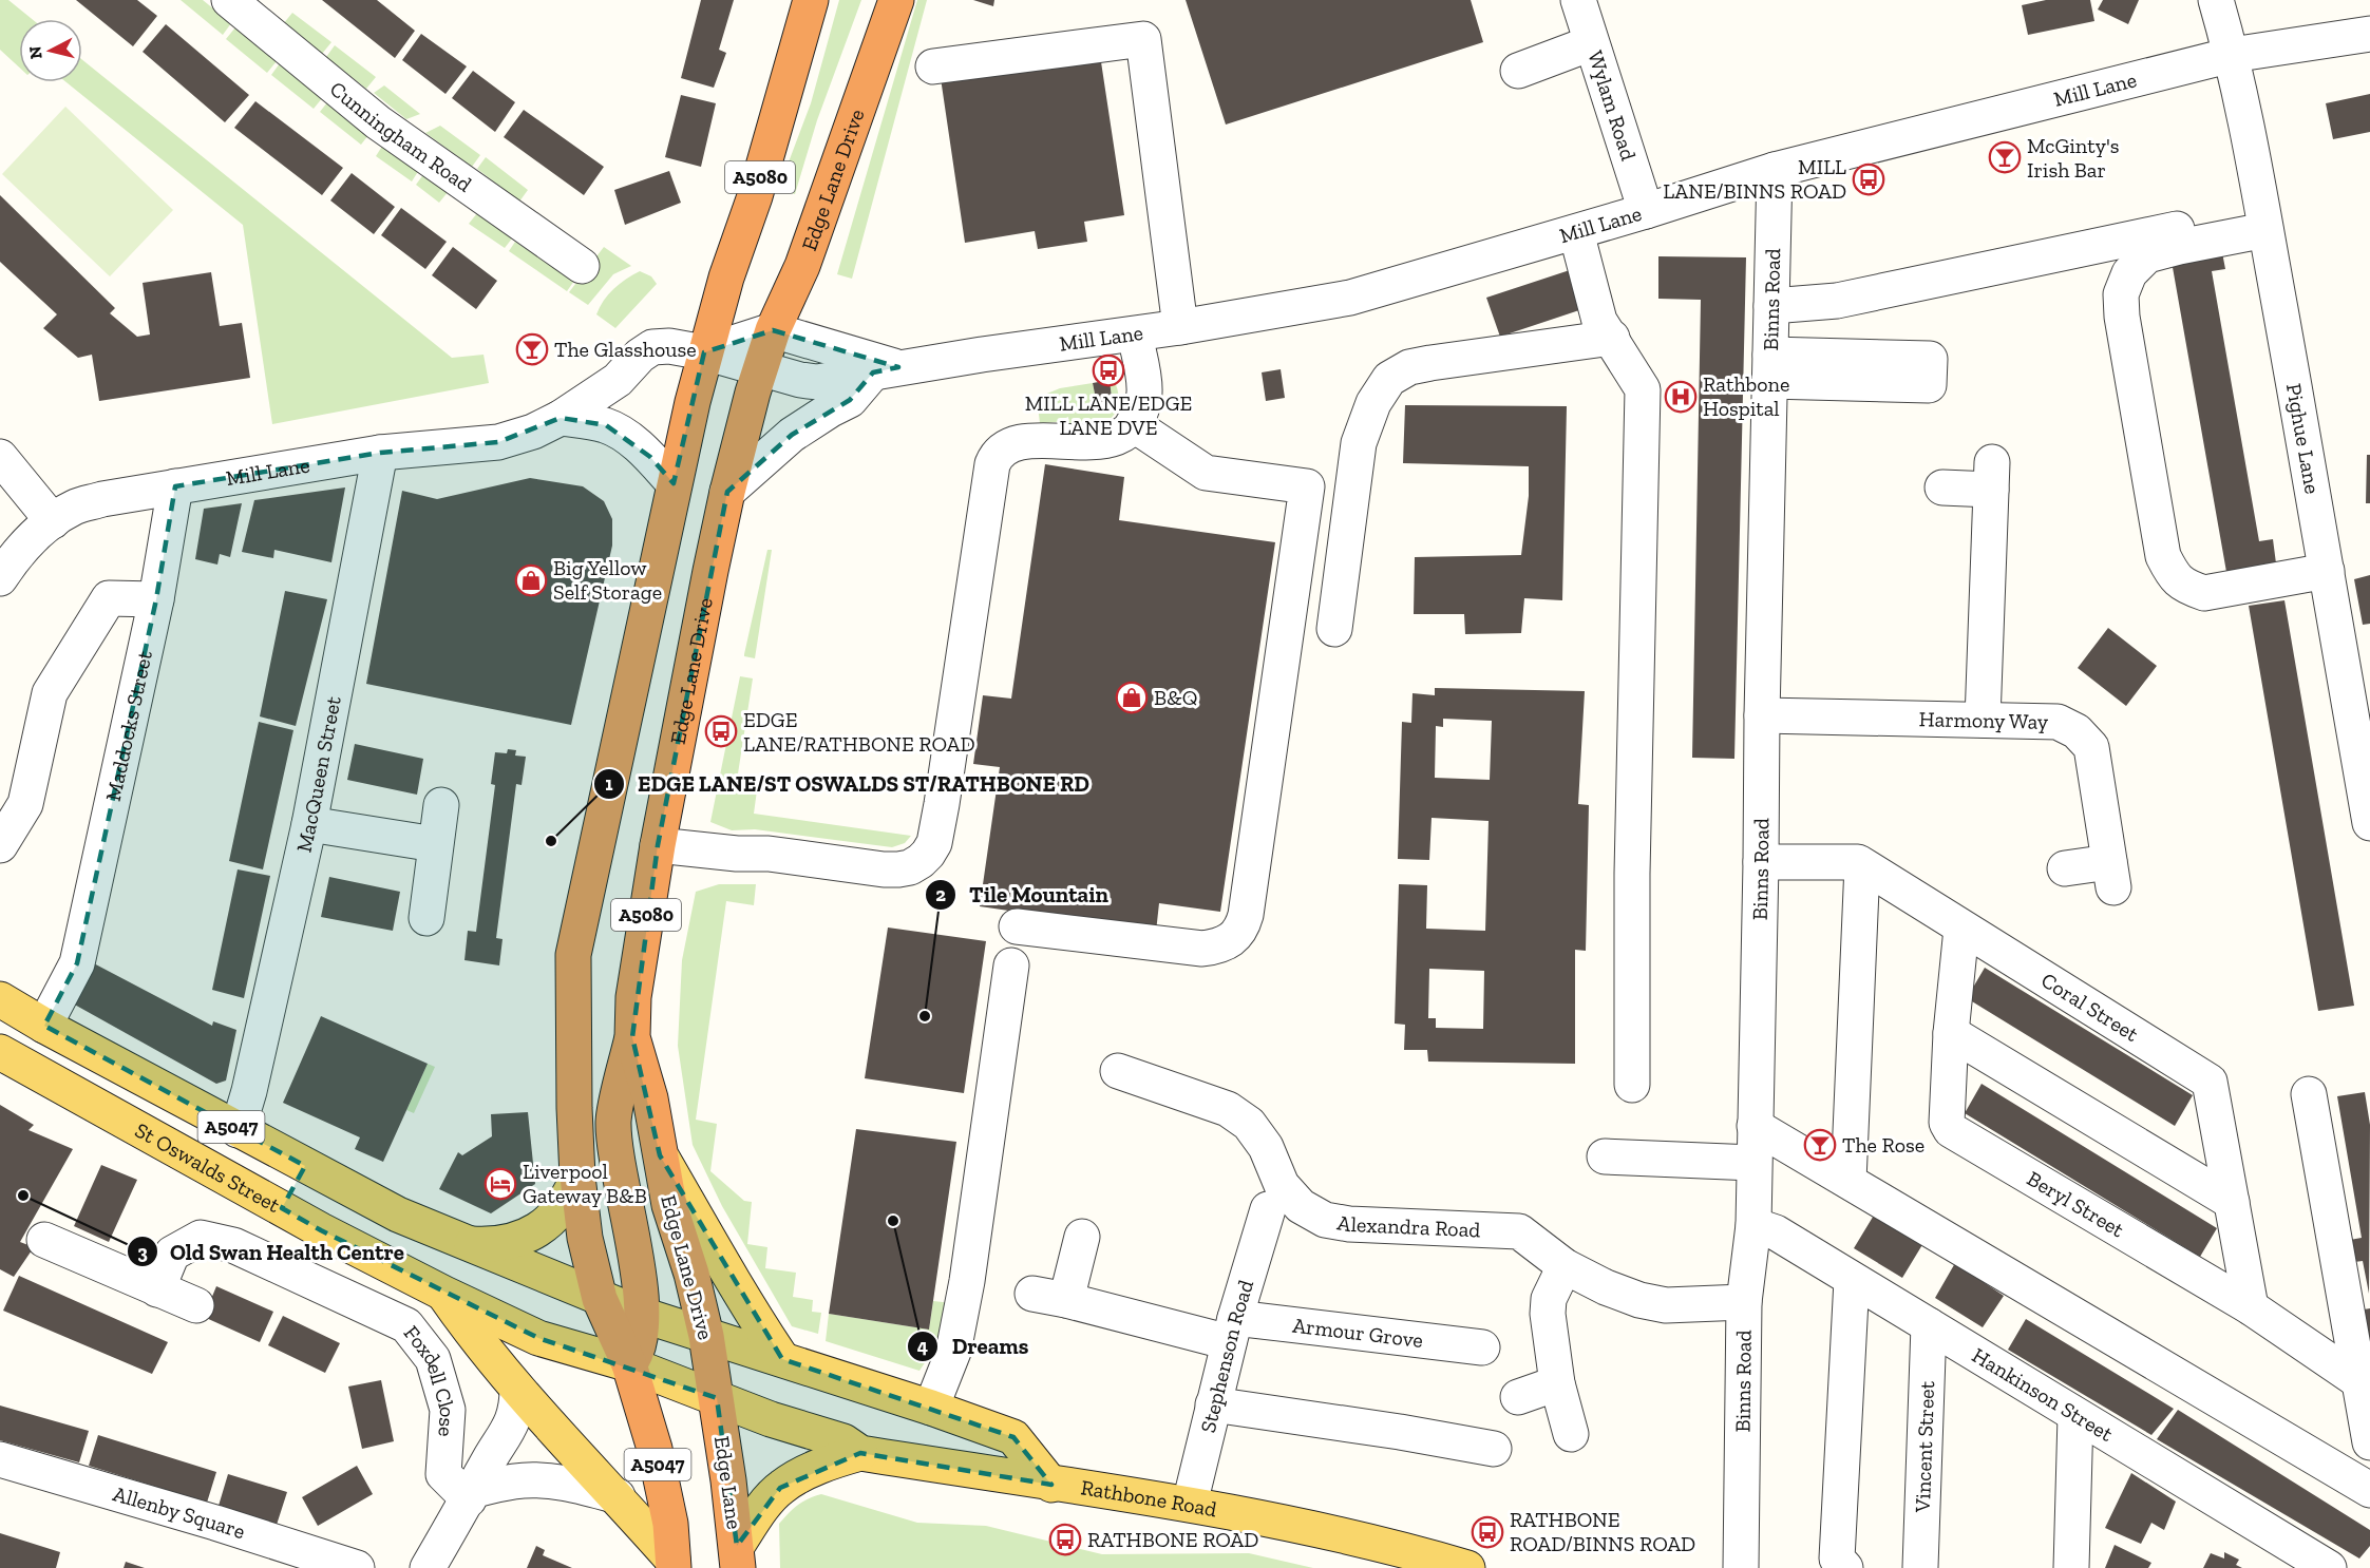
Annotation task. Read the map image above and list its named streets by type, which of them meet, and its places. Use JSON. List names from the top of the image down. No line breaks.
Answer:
{"streets":{"highway":["A5080","Edge Lane Drive","A5047","Edge Lane"],"main road":["St Oswalds Street","Rathbone Road"],"street":["Mill Lane","Wylam Road","Cunningham Road","Binns Road","Pighue Lane","Harmony Way","Maddocks Street","MacQueen Street","Coral Street","Beryl Street","Alexandra Road","Armour Grove","Stephenson Road","Foxdell Close","Hankinson Street","Vincent Street","Allenby Square"]},"crossings":[["Mill Lane","Wylam Road"],["Mill Lane","A5080"],["Mill Lane","Edge Lane Drive"],["Mill Lane","Binns Road"],["Mill Lane","Pighue Lane"],["Mill Lane","Maddocks Street"],["Mill Lane","MacQueen Street"],["A5080","A5047"],["A5080","St Oswalds Street"],["Edge Lane Drive","A5047"],["Edge Lane Drive","Edge Lane"],["Edge Lane Drive","Rathbone Road"],["Binns Road","Harmony Way"],["Binns Road","Coral Street"],["Binns Road","Alexandra Road"],["Binns Road","Hankinson Street"],["Maddocks Street","A5047"],["MacQueen Street","A5047"],["Coral Street","Beryl Street"],["A5047","St Oswalds Street"],["A5047","Edge Lane"],["A5047","Rathbone Road"],["Armour Grove","Stephenson Road"],["Stephenson Road","Rathbone Road"],["Hankinson Street","Vincent Street"],["Edge Lane","Rathbone Road"]],"places":{"bar":["McGinty's Irish Bar","The Glasshouse","The Rose"],"bus stop":["MILL LANE/BINNS ROAD","MILL LANE/EDGE LANE DVE","EDGE LANE/RATHBONE ROAD","RATHBONE ROAD/BINNS ROAD","RATHBONE ROAD"],"hospital":["Rathbone Hospital"],"shop":["Big Yellow Self Storage","B&Q"],"other":["EDGE LANE/ST OSWALDS ST/RATHBONE RD","Tile Mountain","Old Swan Health Centre","Dreams"],"hotel":["Liverpool Gateway B&B"]},"north":"left"}
